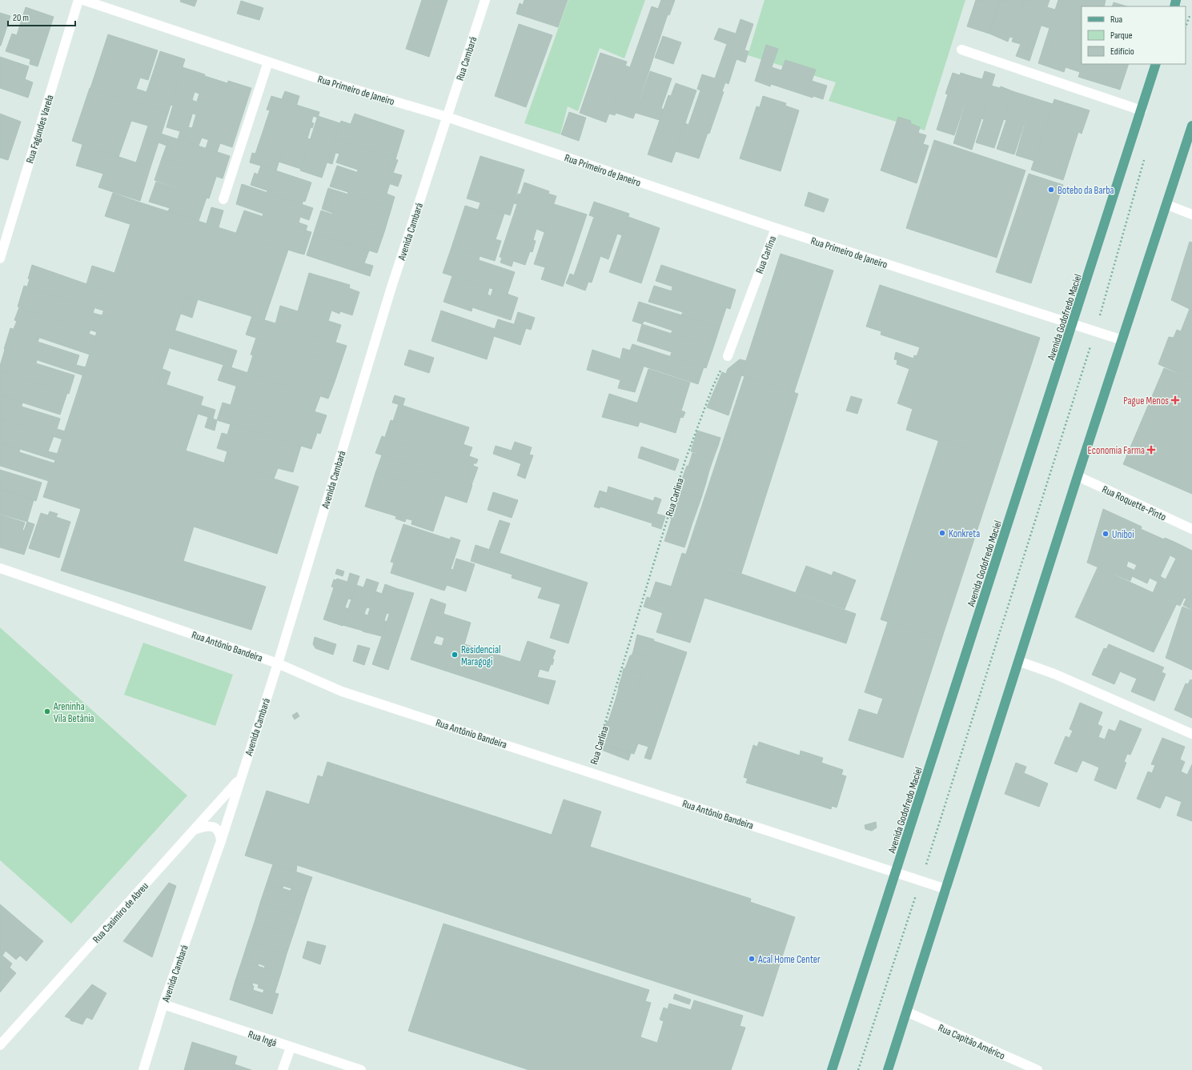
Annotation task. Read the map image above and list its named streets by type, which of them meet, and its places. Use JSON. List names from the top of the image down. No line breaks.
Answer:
{"streets":{"main road":["Avenida Godofredo Maciel"],"street":["Rua Cambará","Rua Primeiro de Janeiro","Rua Fagundes Varela","Avenida Cambará","Rua Carlina","Rua Roquette-Pinto","Rua Antônio Bandeira","Rua Casimiro de Abreu","Rua Ingá","Rua Capitão Américo"]},"crossings":[["Rua Cambará","Rua Primeiro de Janeiro"],["Rua Cambará","Avenida Cambará"],["Rua Primeiro de Janeiro","Avenida Cambará"],["Rua Primeiro de Janeiro","Rua Carlina"],["Rua Primeiro de Janeiro","Avenida Godofredo Maciel"],["Avenida Cambará","Rua Antônio Bandeira"],["Avenida Cambará","Rua Casimiro de Abreu"],["Avenida Cambará","Rua Ingá"],["Rua Carlina","Rua Antônio Bandeira"],["Avenida Godofredo Maciel","Rua Antônio Bandeira"]],"places":{"other":["Botebo da Barba","Konkreta","Uniboi","Residencial Maragogi","Areninha Vila Betânia","Acal Home Center"],"health":["Pague Menos","Economia Farma"]},"legend":["Rua","Parque","Edifício"],"scale_bar":"20 m"}
